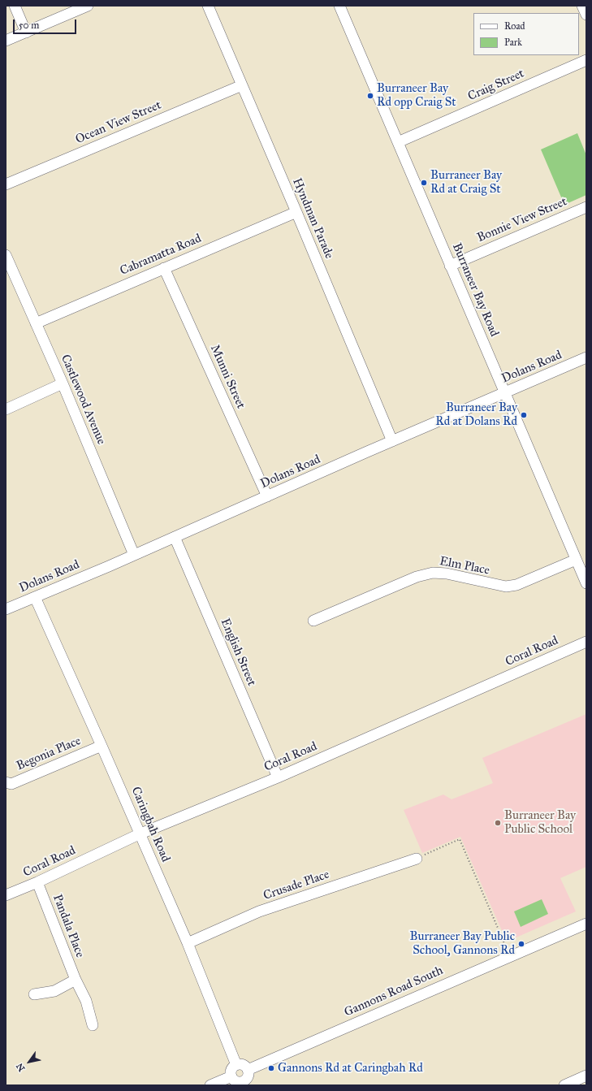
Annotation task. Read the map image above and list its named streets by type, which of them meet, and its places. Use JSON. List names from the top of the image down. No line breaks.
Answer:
{"streets":{"street":["Craig Street","Ocean View Street","Hyndman Parade","Bonnie View Street","Cabramatta Road","Burraneer Bay Road","Dolans Road","Munni Street","Castlewood Avenue","Elm Place","Coral Road","English Street","Begonia Place","Caringbah Road","Crusade Place","Pandala Place","Gannons Road South"]},"crossings":[["Craig Street","Burraneer Bay Road"],["Ocean View Street","Hyndman Parade"],["Hyndman Parade","Cabramatta Road"],["Hyndman Parade","Dolans Road"],["Bonnie View Street","Burraneer Bay Road"],["Cabramatta Road","Munni Street"],["Cabramatta Road","Castlewood Avenue"],["Burraneer Bay Road","Dolans Road"],["Burraneer Bay Road","Elm Place"],["Dolans Road","Munni Street"],["Dolans Road","Castlewood Avenue"],["Dolans Road","English Street"],["Dolans Road","Caringbah Road"],["Coral Road","English Street"],["Coral Road","Caringbah Road"],["Coral Road","Pandala Place"],["Begonia Place","Caringbah Road"],["Caringbah Road","Crusade Place"],["Caringbah Road","Gannons Road South"]],"places":["Burraneer Bay Rd opp Craig St","Burraneer Bay Rd at Craig St","Burraneer Bay Rd at Dolans Rd","Burraneer Bay Public School","Burraneer Bay Public School, Gannons Rd","Gannons Rd at Caringbah Rd"],"legend":["Road","Park"],"scale_bar":"50 m","north":"bottom left"}
